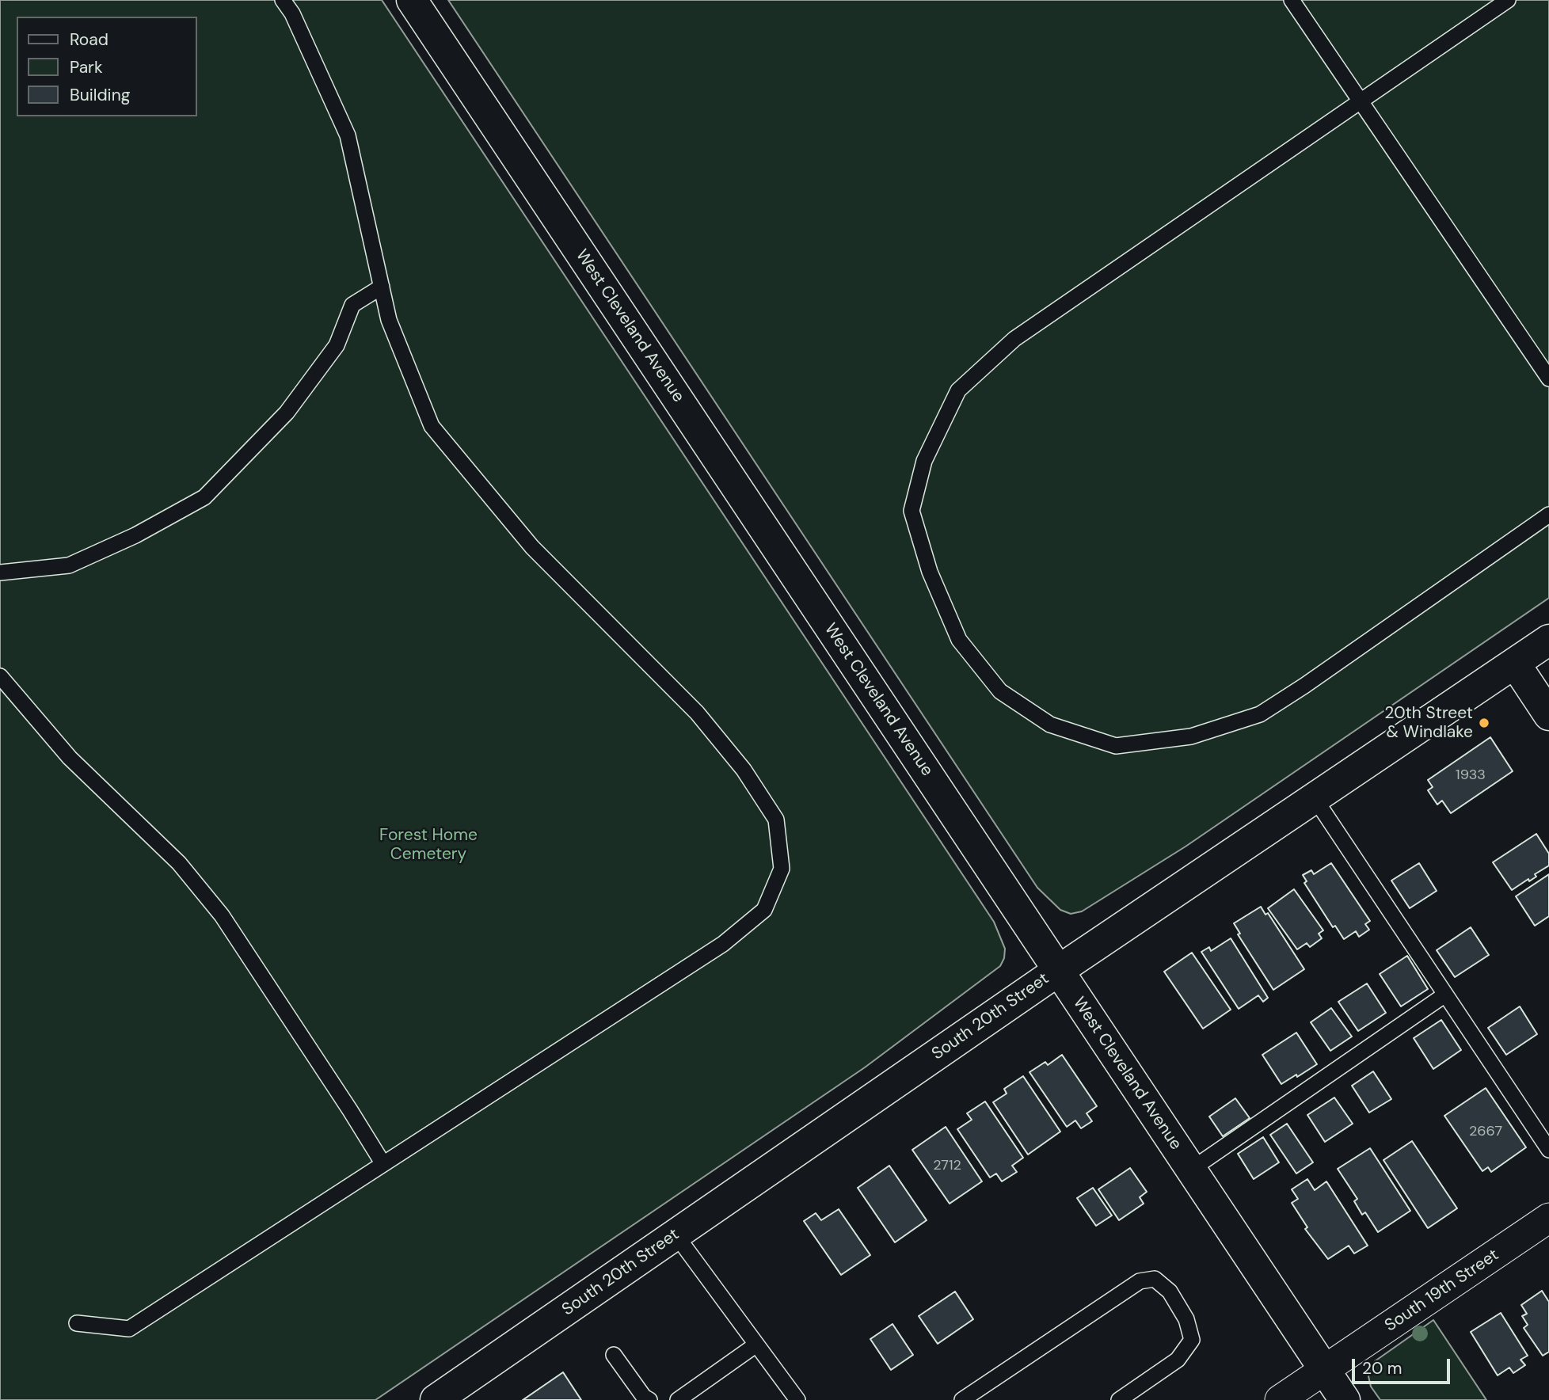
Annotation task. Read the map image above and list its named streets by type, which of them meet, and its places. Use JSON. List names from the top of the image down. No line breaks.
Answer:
{"streets":{"street":["West Cleveland Avenue","South 20th Street","South 19th Street"]},"crossings":[["West Cleveland Avenue","South 20th Street"],["West Cleveland Avenue","South 19th Street"]],"parks":["Forest Home Cemetery"],"places":["20th Street & Windlake"],"house_numbers":["1933","2667","2712"],"legend":["Road","Park","Building"],"scale_bar":"20 m"}
